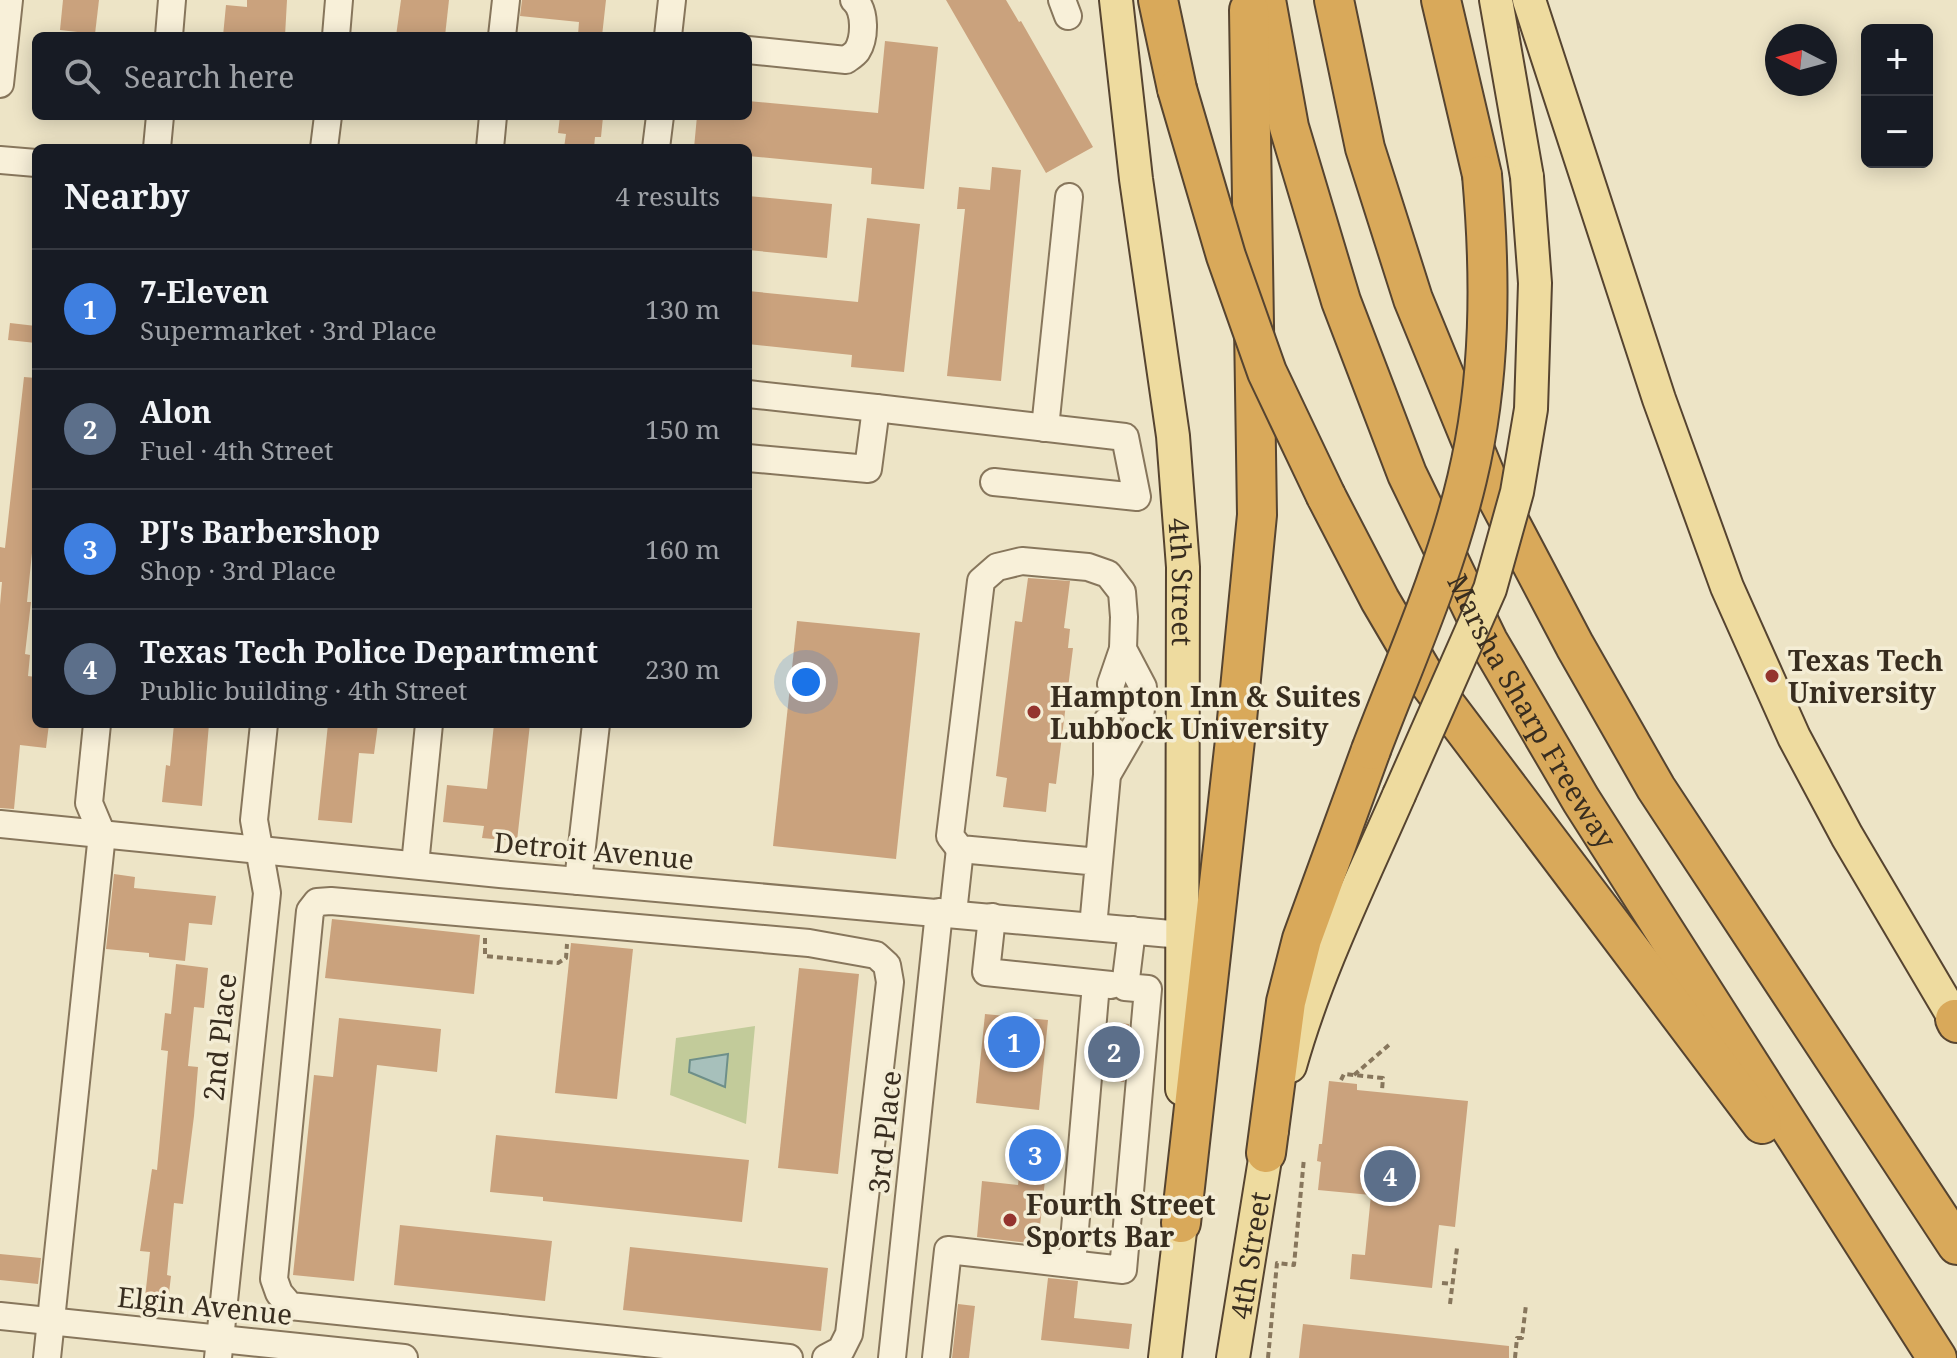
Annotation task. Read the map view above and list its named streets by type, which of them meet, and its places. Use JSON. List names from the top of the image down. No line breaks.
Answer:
{"streets":{"highway":["Marsha Sharp Freeway"],"main road":["4th Street"],"street":["Detroit Avenue","2nd Place","3rd Place","Elgin Avenue"]},"crossings":[["4th Street","Detroit Avenue"],["Detroit Avenue","2nd Place"],["Detroit Avenue","3rd Place"],["2nd Place","Elgin Avenue"]],"places":["Texas Tech University","Hampton Inn & Suites Lubbock University","Fourth Street Sports Bar"],"north":"left","page":{"map_buttons":["+","−"],"search":"Search here","heading":["Nearby","4 results"],"list":[{"mark":"1","name":"7-Eleven","note":"Supermarket · 3rd Place","value":"130 m"},{"mark":"2","name":"Alon","note":"Fuel · 4th Street","value":"150 m"},{"mark":"3","name":"PJ's Barbershop","note":"Shop · 3rd Place","value":"160 m"},{"mark":"4","name":"Texas Tech Police Department","note":"Public building · 4th Street","value":"230 m"}],"pins":["1","2","3","4"]}}
